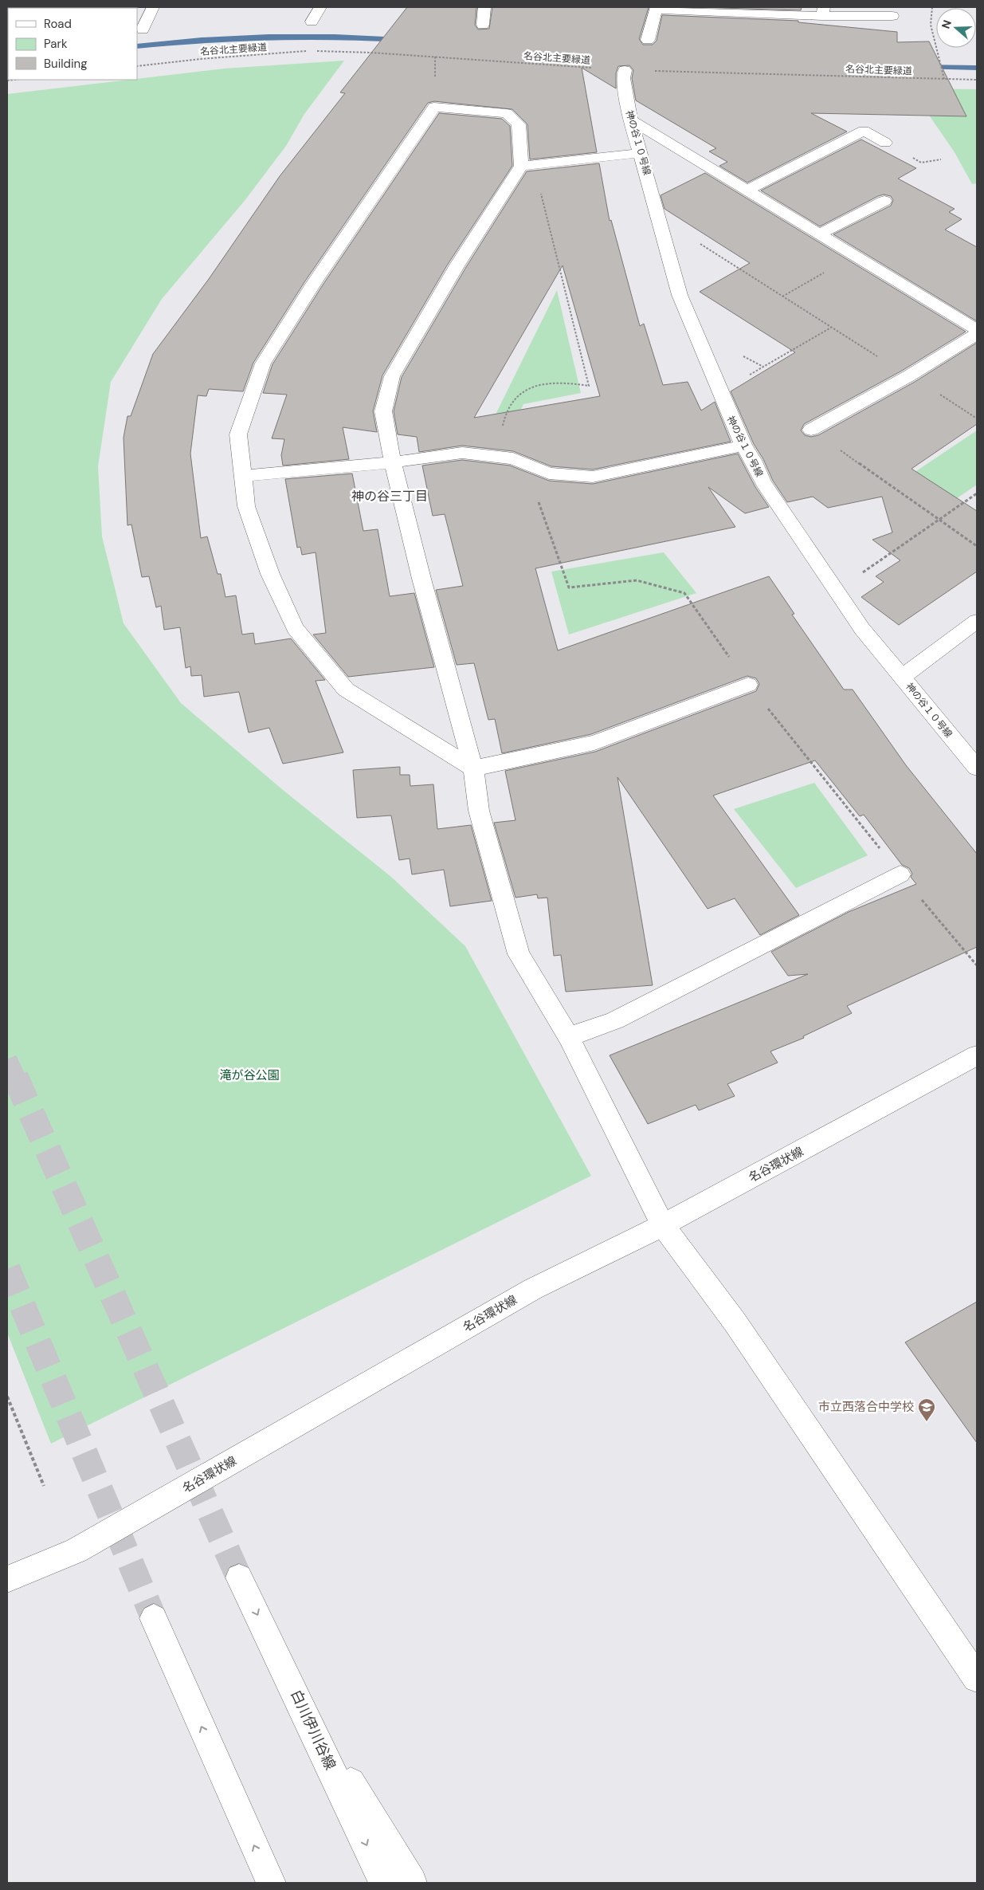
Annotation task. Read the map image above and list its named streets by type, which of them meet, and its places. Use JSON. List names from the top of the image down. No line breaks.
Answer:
{"streets":{"street":["神の谷１０号線","名谷環状線","白川伊川谷線"],"path":["名谷北主要緑道"]},"crossings":[["名谷北主要緑道","神の谷１０号線"]],"districts":["神の谷三丁目"],"parks":["滝が谷公園"],"places":{"school or university":["市立西落合中学校"]},"legend":["Road","Park","Building"],"north":"left"}
